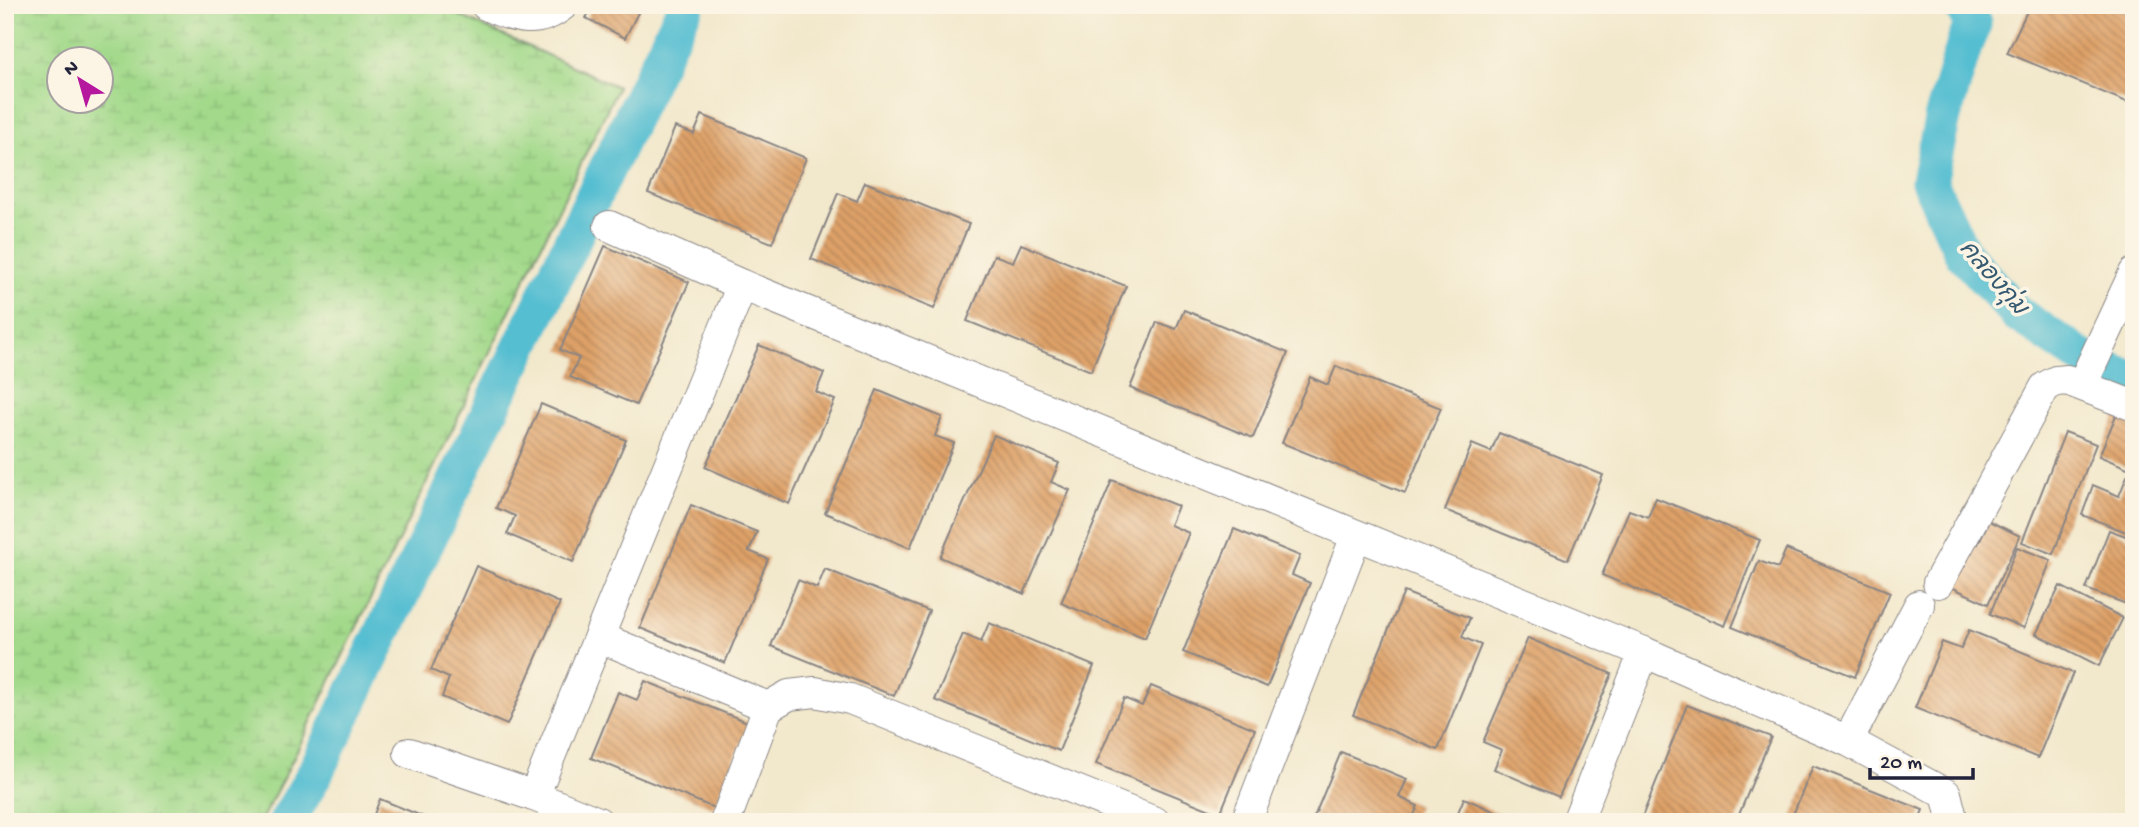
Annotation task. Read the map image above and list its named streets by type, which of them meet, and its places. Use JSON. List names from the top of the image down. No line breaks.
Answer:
{"water":["คลองกุ่ม"],"scale_bar":"20 m","north":"top left"}
